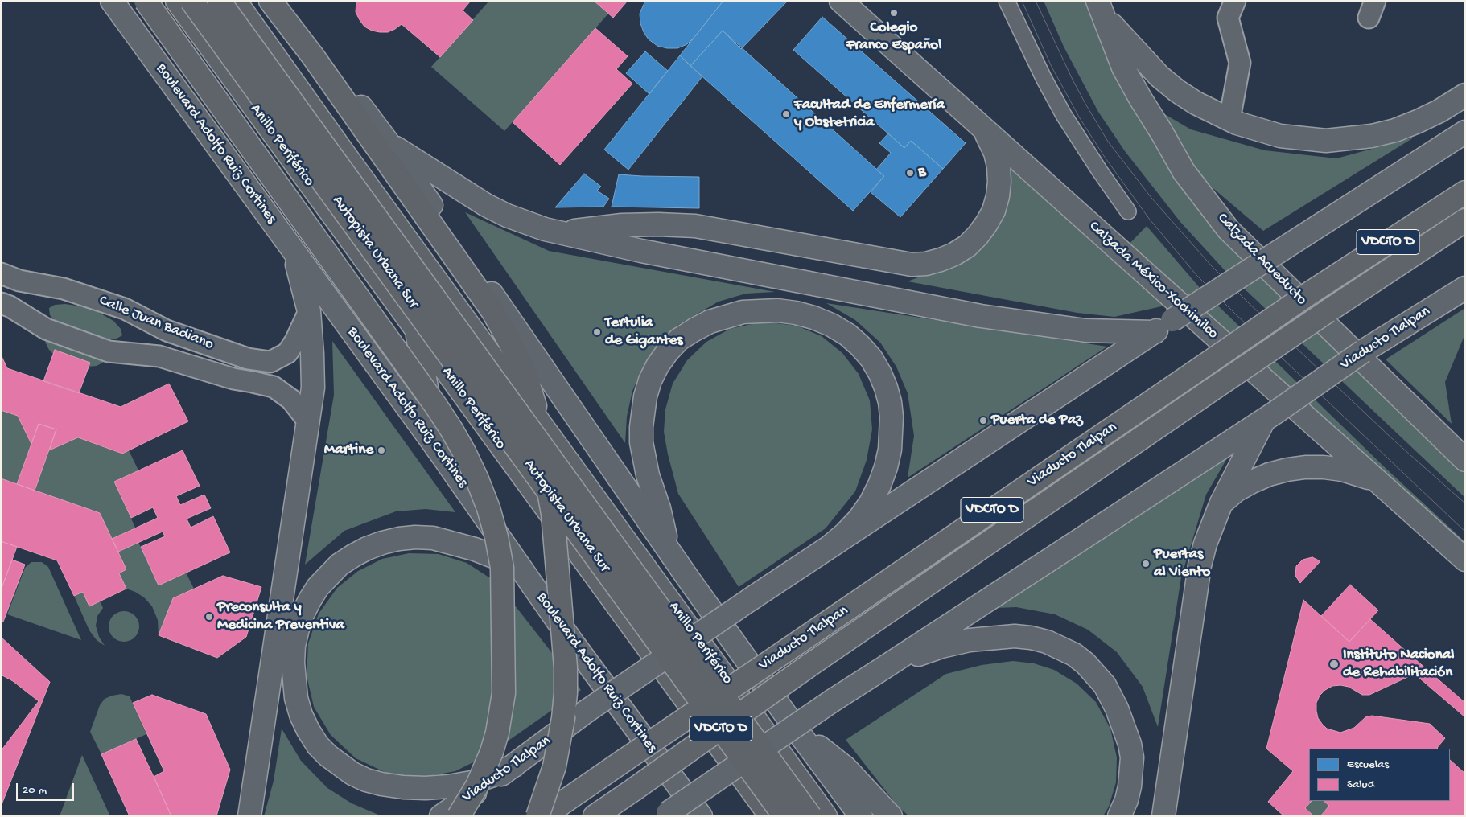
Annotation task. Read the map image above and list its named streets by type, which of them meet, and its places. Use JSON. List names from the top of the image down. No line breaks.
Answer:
{"streets":{"highway":["Anillo Periférico","VDCTO D","Autopista Urbana Sur","Viaducto Tlalpan"],"main road":["Boulevard Adolfo Ruiz Cortines","Calzada Acueducto","Calzada México-Xochimilco"],"street":["Calle Juan Badiano"]},"places":["Colegio Franco Español","Facultad de Enfermería y Obstetricia","B","Tertulia de Gigantes","Puerta de Paz","Martine","Puertas al Viento","Preconsulta y Medicina Preventiva","Instituto Nacional de Rehabilitación"],"legend":["Escuelas","Salud"],"scale_bar":"20 m"}
